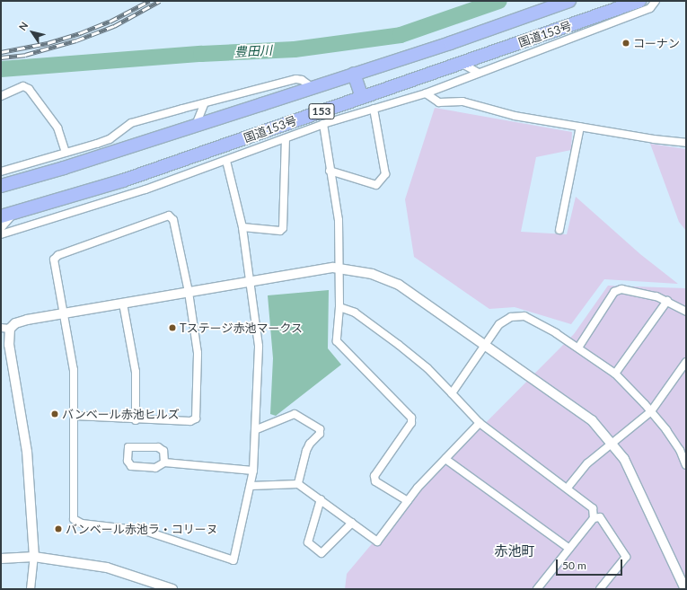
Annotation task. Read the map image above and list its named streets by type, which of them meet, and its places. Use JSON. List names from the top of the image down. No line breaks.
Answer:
{"streets":{"highway":["国道153号","153"]},"districts":["赤池町"],"water":["豊田川"],"places":["コーナン","Tステージ赤池マークス","バンベール赤池ヒルズ","バンベール赤池ラ・コリーヌ"],"scale_bar":"50 m","north":"top left"}
